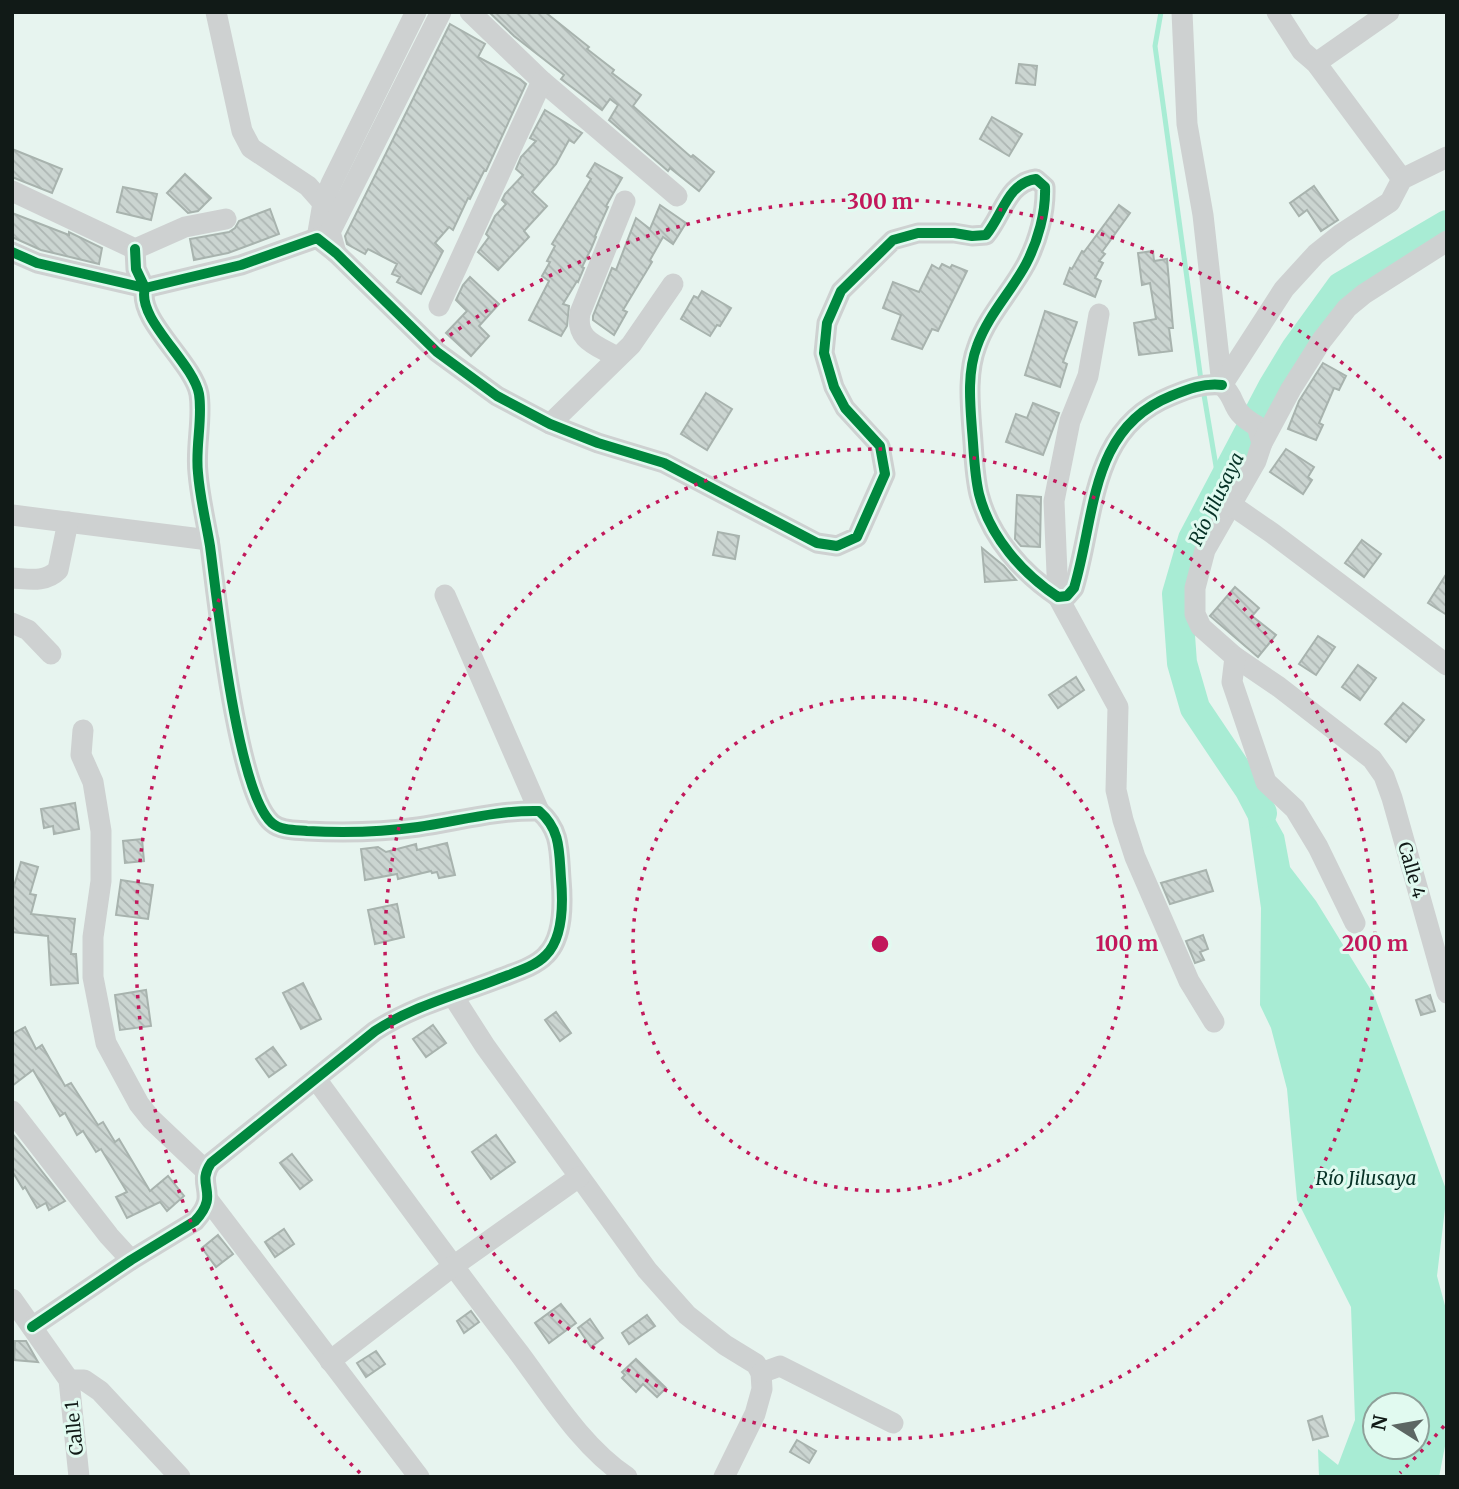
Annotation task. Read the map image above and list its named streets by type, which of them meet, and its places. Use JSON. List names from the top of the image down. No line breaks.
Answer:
{"streets":{"street":["Calle 4","Calle 1"]},"water":["Río Jilusaya"],"north":"left","rings":["300 m","100 m","200 m"]}
